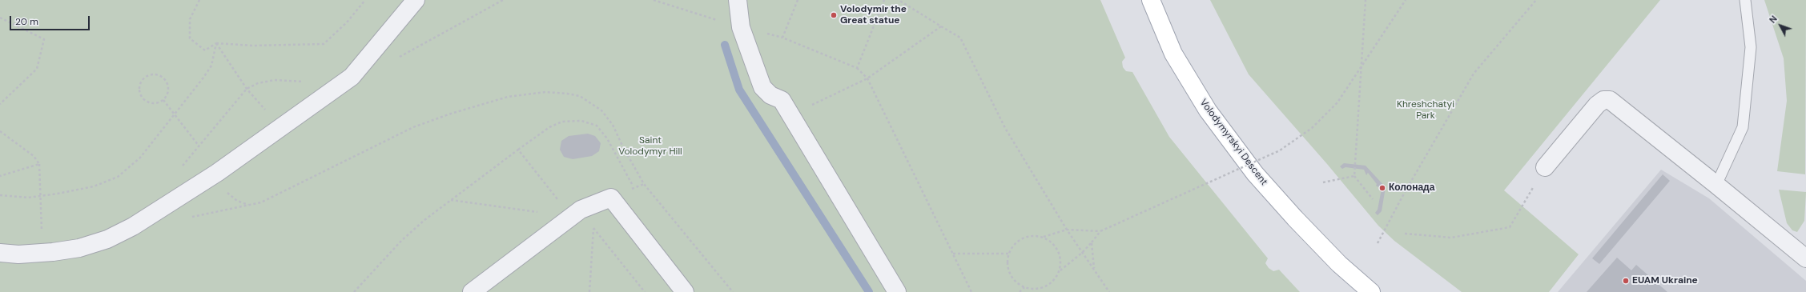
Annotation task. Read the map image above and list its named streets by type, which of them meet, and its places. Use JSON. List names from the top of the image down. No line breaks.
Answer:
{"streets":{"main road":["Volodymyrskyi Descent"]},"parks":["Khreshchatyi Park","Saint Volodymyr Hill"],"places":["Volodymir the Great statue","Колонада","EUAM Ukraine"],"scale_bar":"20 m","north":"top left"}
